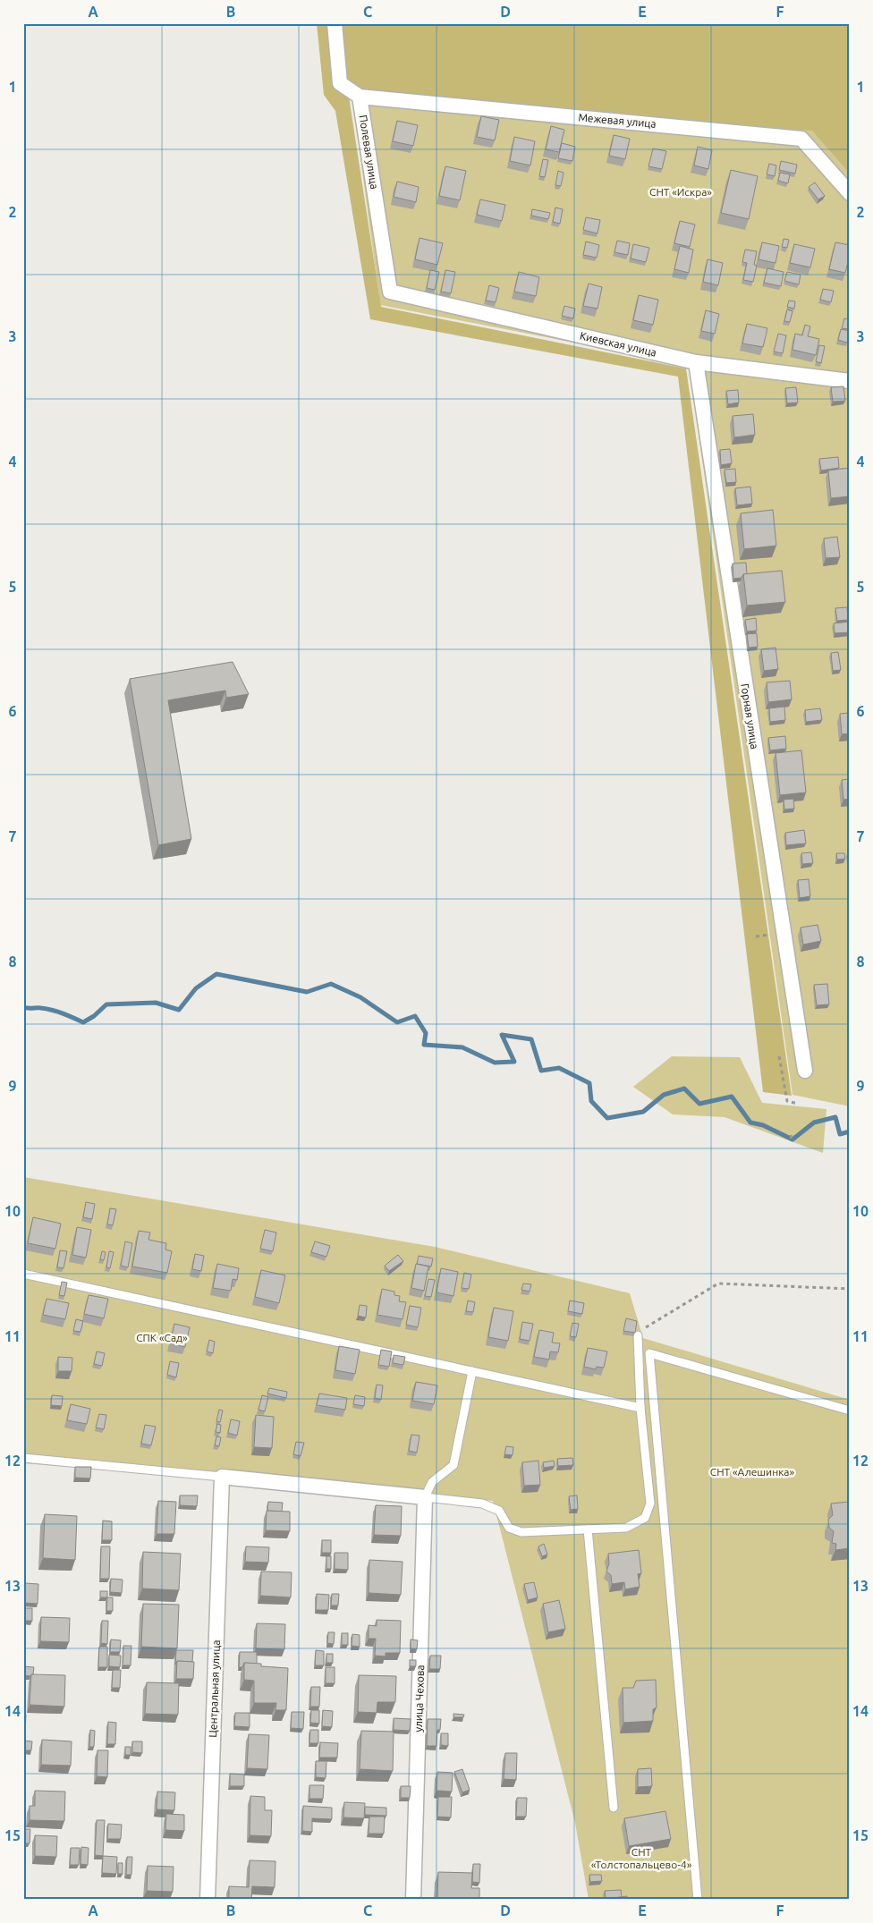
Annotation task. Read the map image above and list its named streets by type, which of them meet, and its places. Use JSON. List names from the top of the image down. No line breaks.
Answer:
{"streets":{"street":["Межевая улица","Полевая улица","Киевская улица","Горная улица","Центральная улица","улица Чехова"]},"crossings":[["Межевая улица","Полевая улица"],["Полевая улица","Киевская улица"],["Киевская улица","Горная улица"]],"parks":["СНТ «Искра»","СПК «Сад»","СНТ «Алешинка»","СНТ «Толстопальцево-4»"],"grid":{"columns":["A","B","C","D","E","F"],"rows":["1","2","3","4","5","6","7","8","9","10","11","12","13","14","15"]}}
